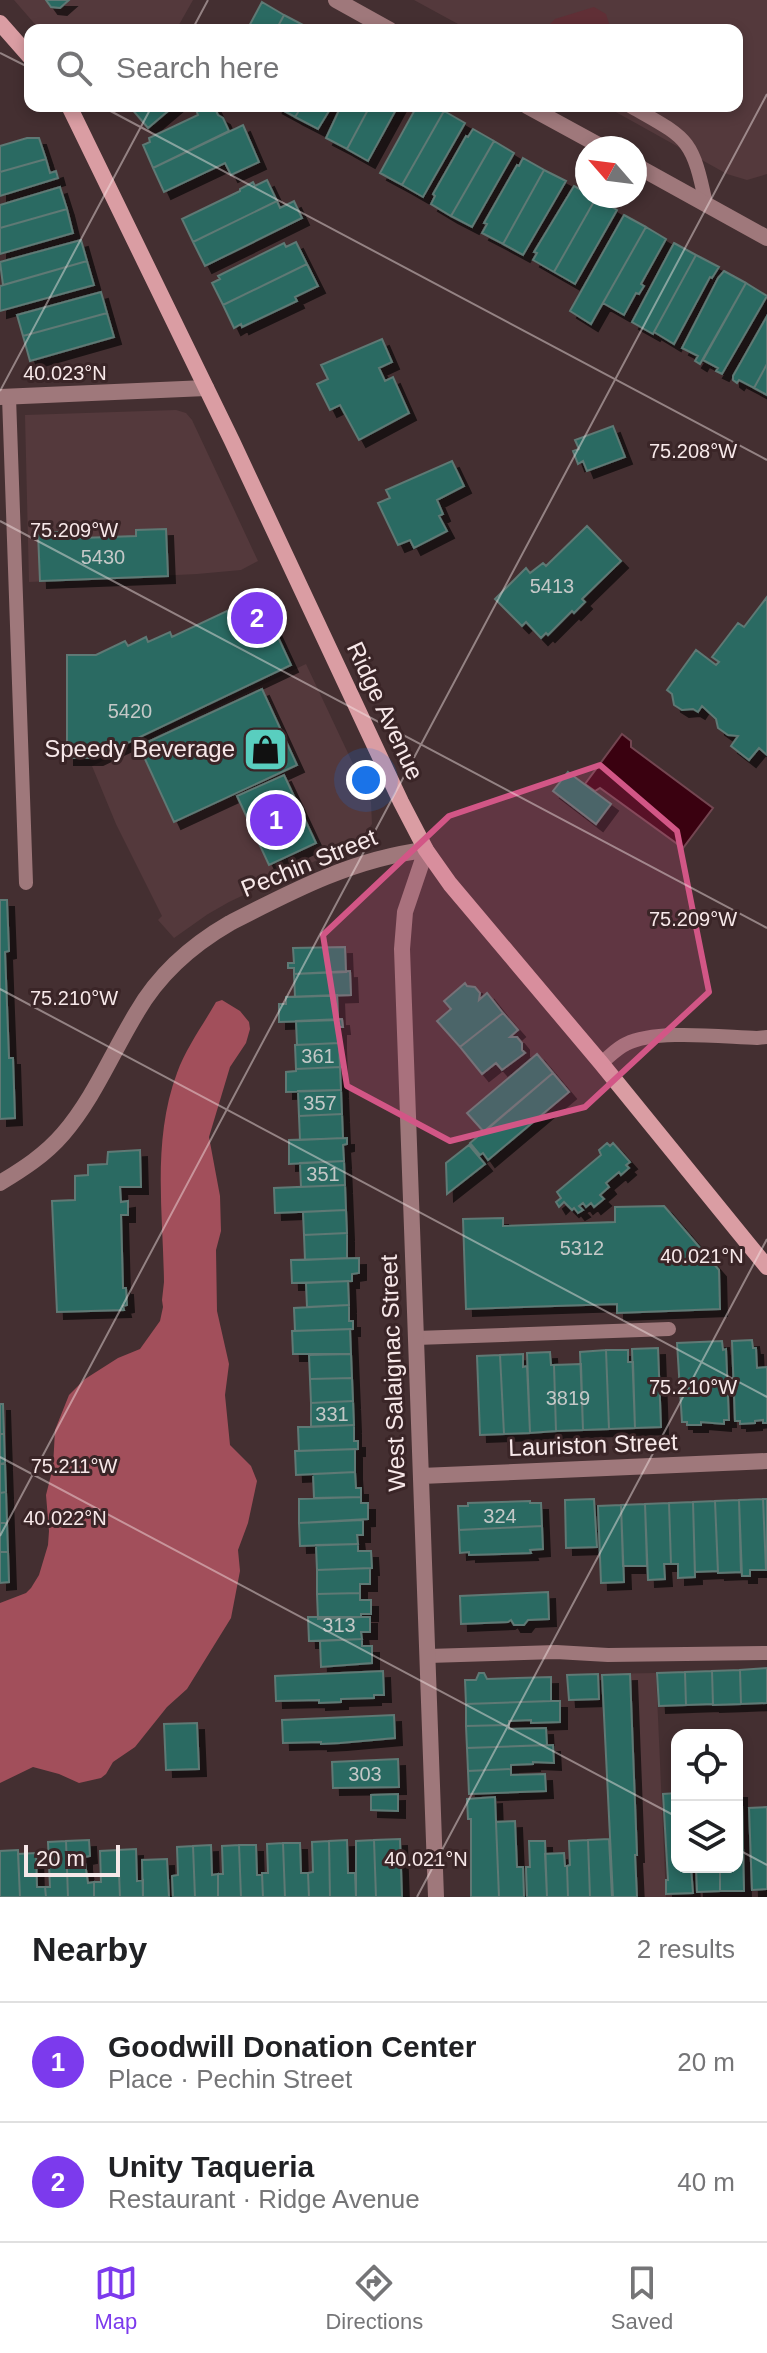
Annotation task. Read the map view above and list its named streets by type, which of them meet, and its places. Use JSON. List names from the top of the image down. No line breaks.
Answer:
{"streets":{"main road":["Ridge Avenue"],"street":["Pechin Street","West Salaignac Street","Lauriston Street"]},"crossings":[["Ridge Avenue","Pechin Street"],["Ridge Avenue","West Salaignac Street"],["Pechin Street","West Salaignac Street"],["West Salaignac Street","Lauriston Street"]],"places":{"shop":["Speedy Beverage"]},"house_numbers":["5430","5413","5420","361","357","351","5312","3819","331","324","313","303"],"scale_bar":"20 m","north":"top left","page":{"search":"Search here","pins":["2","1"],"scale":"20 m","heading":["Nearby","2 results"],"list":[{"mark":"1","name":"Goodwill Donation Center","note":"Place · Pechin Street","value":"20 m"},{"mark":"2","name":"Unity Taqueria","note":"Restaurant · Ridge Avenue","value":"40 m"}],"nav":["Map","Directions","Saved"]},"coordinates":["40.023°N","75.208°W","75.209°W","75.210°W","40.021°N","75.211°W","40.022°N"]}
